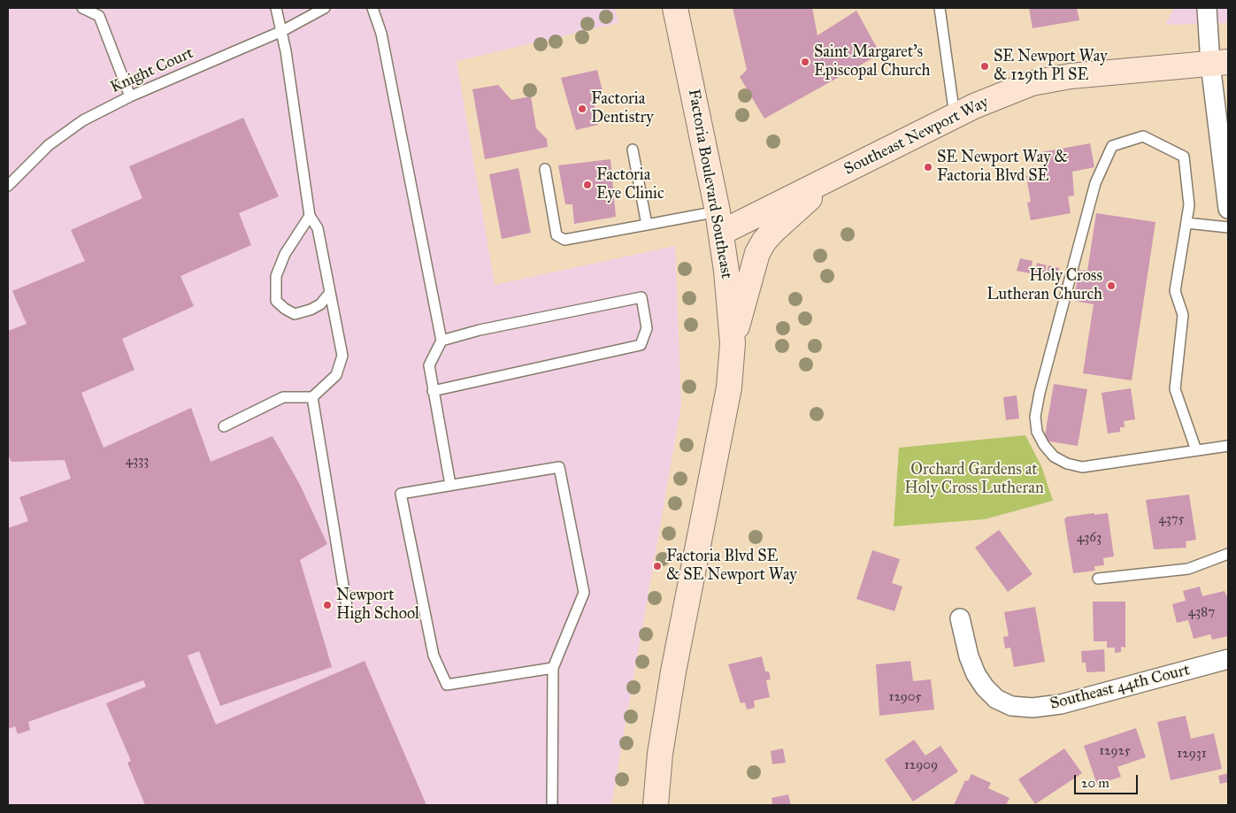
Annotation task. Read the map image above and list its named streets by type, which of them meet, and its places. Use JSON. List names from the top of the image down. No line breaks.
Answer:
{"streets":{"main road":["Southeast Newport Way","Factoria Boulevard Southeast"],"street":["Southeast 44th Court"],"lane":["Knight Court"]},"crossings":[["Southeast Newport Way","Factoria Boulevard Southeast"]],"parks":["Orchard Gardens at Holy Cross Lutheran"],"places":["Saint Margaret's Episcopal Church","SE Newport Way & 129th Pl SE","Factoria Dentistry","SE Newport Way & Factoria Blvd SE","Factoria Eye Clinic","Holy Cross Lutheran Church","Factoria Blvd SE & SE Newport Way","Newport High School"],"house_numbers":["4333","4375","4363","4387","12905","12925","12931","12909"],"scale_bar":"20 m"}
